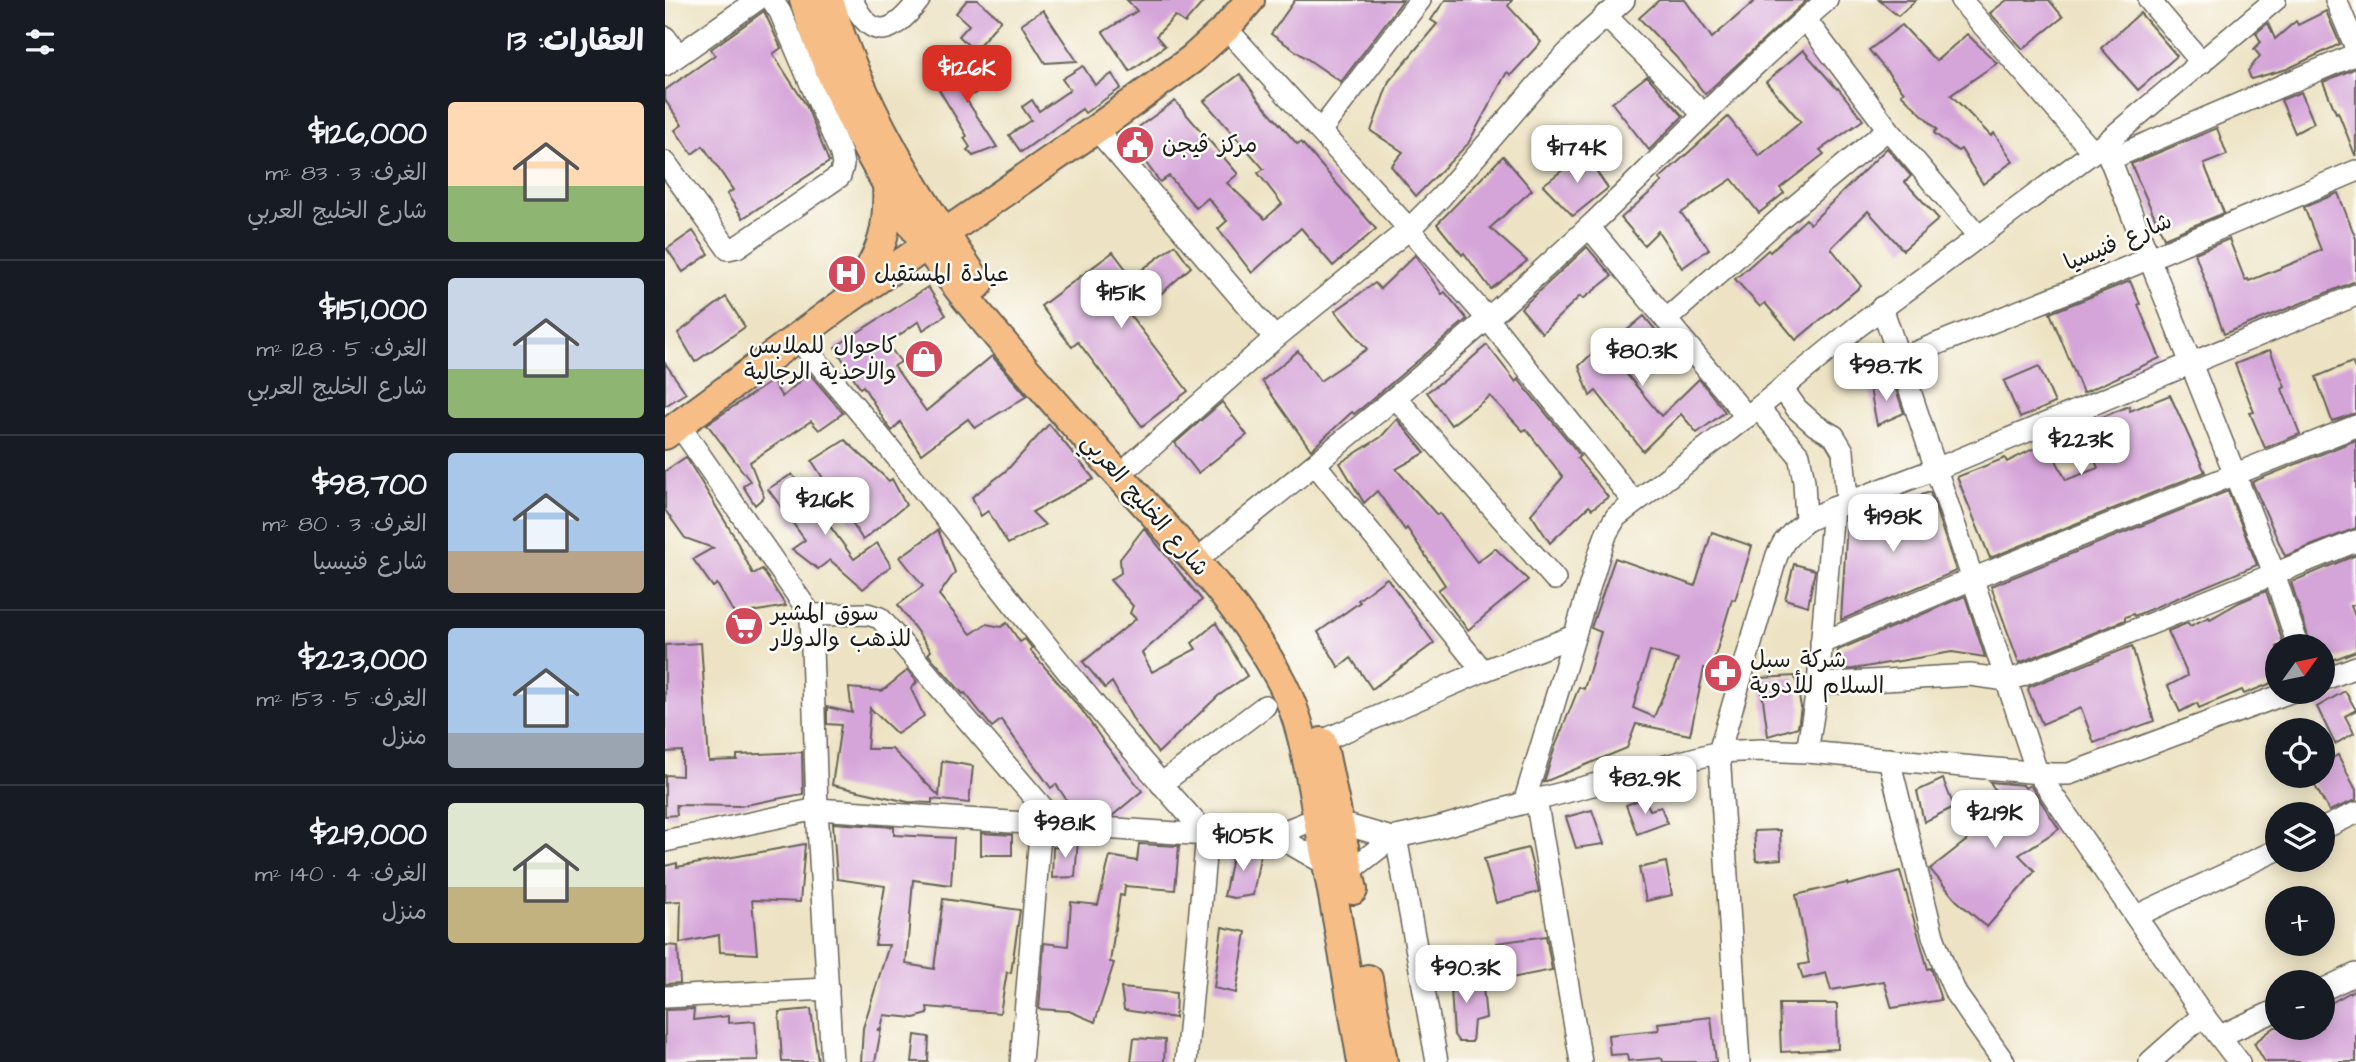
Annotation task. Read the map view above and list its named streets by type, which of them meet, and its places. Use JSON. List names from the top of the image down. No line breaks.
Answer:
{"streets":{"main road":["شارع الخليج العربي"],"street":["شارع فنيسيا"]},"places":{"public building":["مركز ڤيجن"],"hospital":["عيادة المستقبل"],"shop":["كاجوال للملابس والاحذية الرجالية"],"supermarket":["سوق المشير للذهب والدولار"],"pharmacy":["شركة سبل السلام للأدوية"]},"north":"top right","page":{"heading":"العقارات: 13","price":["$126K","$174K","$151K","$80.3K","$98.7K","$223K","$216K","$198K","$82.9K","$219K","$98.1K","$105K","$90.3K"],"list":[{"name":"$126,000","note":"الغرف: 3 · 83 m² · شارع الخليج العربي"},{"name":"$151,000","note":"الغرف: 5 · 128 m² · شارع الخليج العربي"},{"name":"$98,700","note":"الغرف: 3 · 80 m² · شارع فنيسيا"},{"name":"$223,000","note":"الغرف: 5 · 153 m² · منزل"},{"name":"$219,000","note":"الغرف: 4 · 140 m² · منزل"}],"map_buttons":["+","−"]}}
